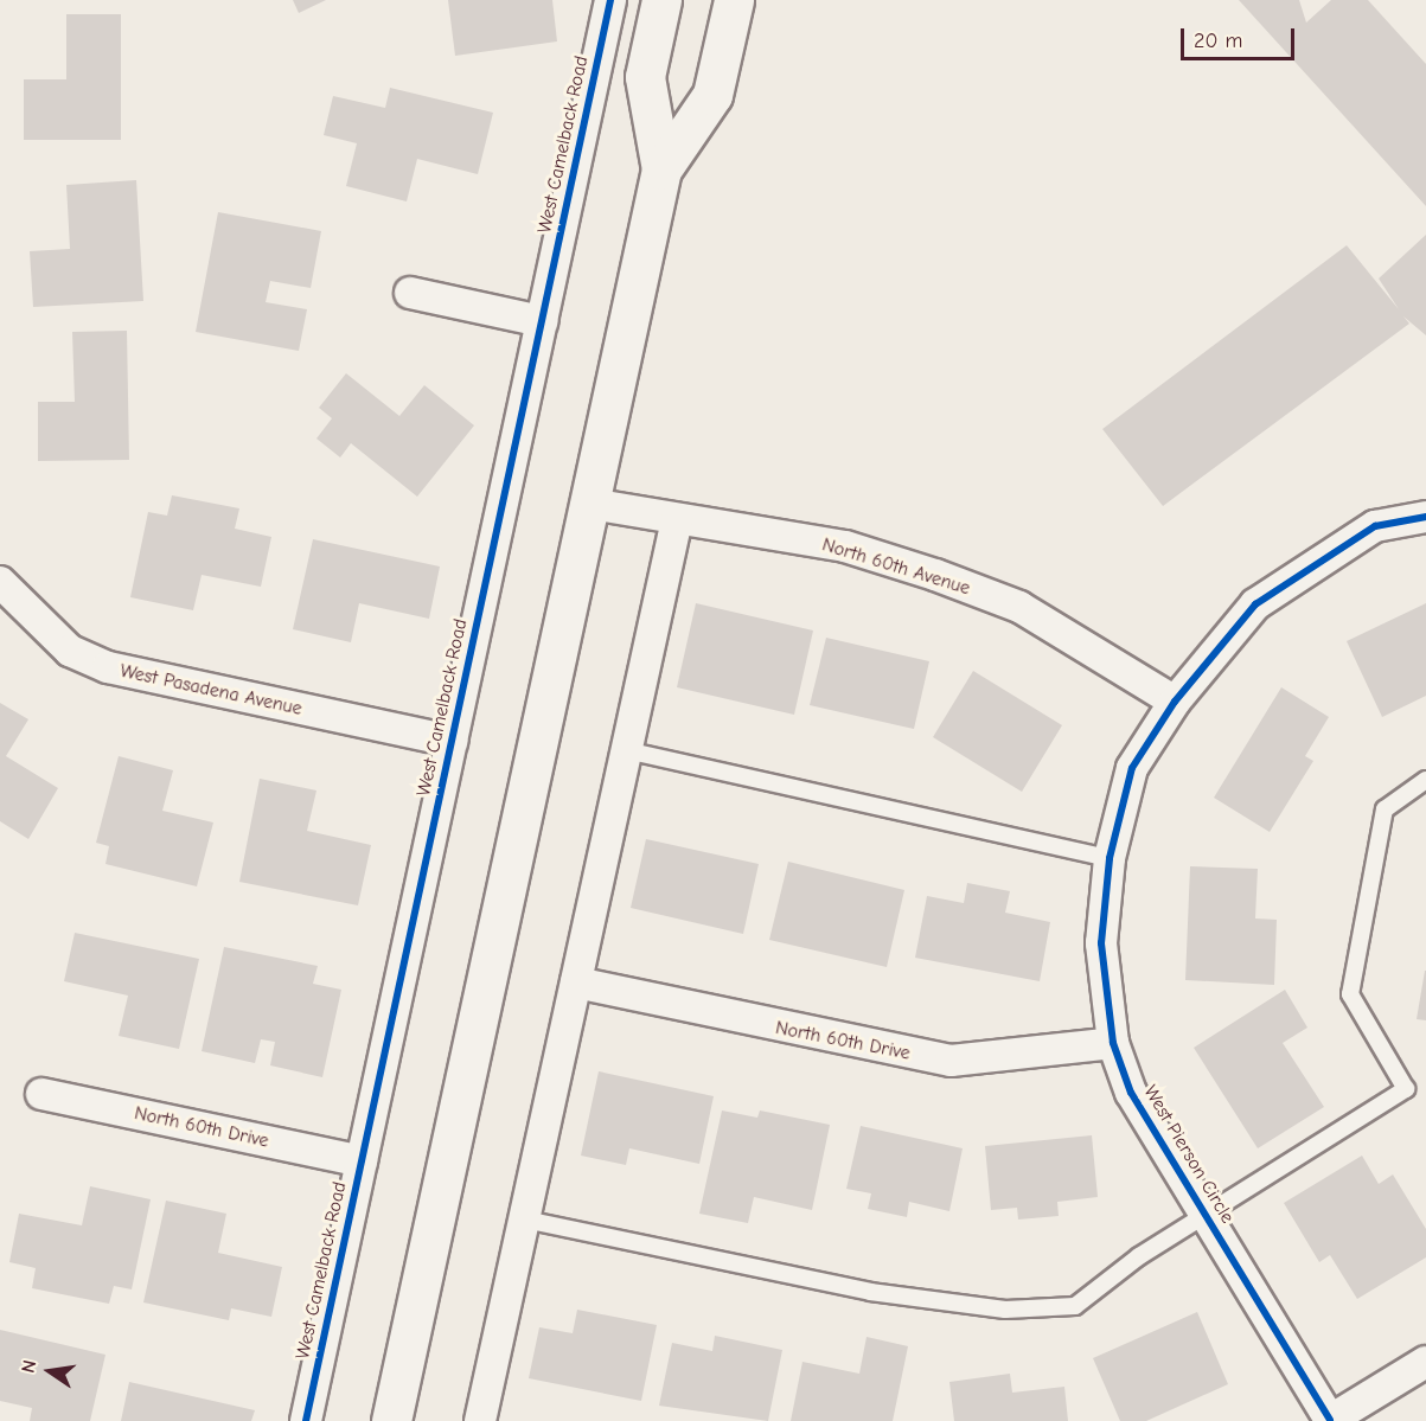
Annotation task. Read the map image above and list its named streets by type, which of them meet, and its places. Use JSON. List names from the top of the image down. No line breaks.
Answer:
{"streets":{"street":["West Camelback Road","North 60th Avenue","West Pasadena Avenue","North 60th Drive","West Pierson Circle"]},"crossings":[["West Camelback Road","West Pasadena Avenue"],["West Camelback Road","North 60th Drive"],["North 60th Avenue","West Pierson Circle"],["North 60th Drive","West Pierson Circle"]],"scale_bar":"20 m","north":"left"}
